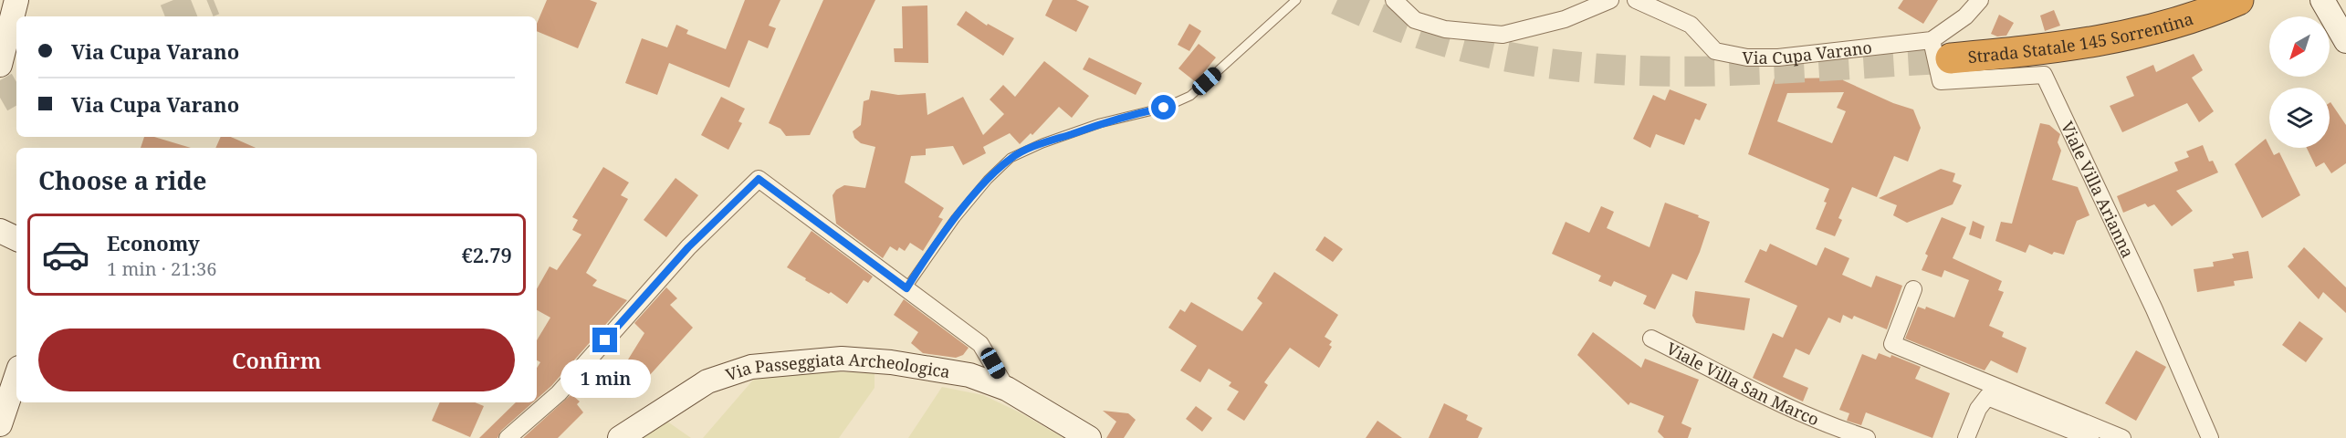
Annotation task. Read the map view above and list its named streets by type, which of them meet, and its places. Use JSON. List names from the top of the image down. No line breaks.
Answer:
{"streets":{"highway":["Strada Statale 145 Sorrentina"],"street":["Via Cupa Varano","Viale Villa Arianna","Via Passeggiata Archeologica","Viale Villa San Marco"]},"crossings":[["Strada Statale 145 Sorrentina","Via Cupa Varano"],["Strada Statale 145 Sorrentina","Viale Villa Arianna"],["Via Cupa Varano","Viale Villa Arianna"]],"north":"bottom left","page":{"banner":["Via Cupa Varano","Via Cupa Varano"],"heading":"Choose a ride","list":[{"name":"Economy","note":"1 min · 21:36","value":"€2.79"}],"buttons":"Confirm","bubble":"1 min"}}
